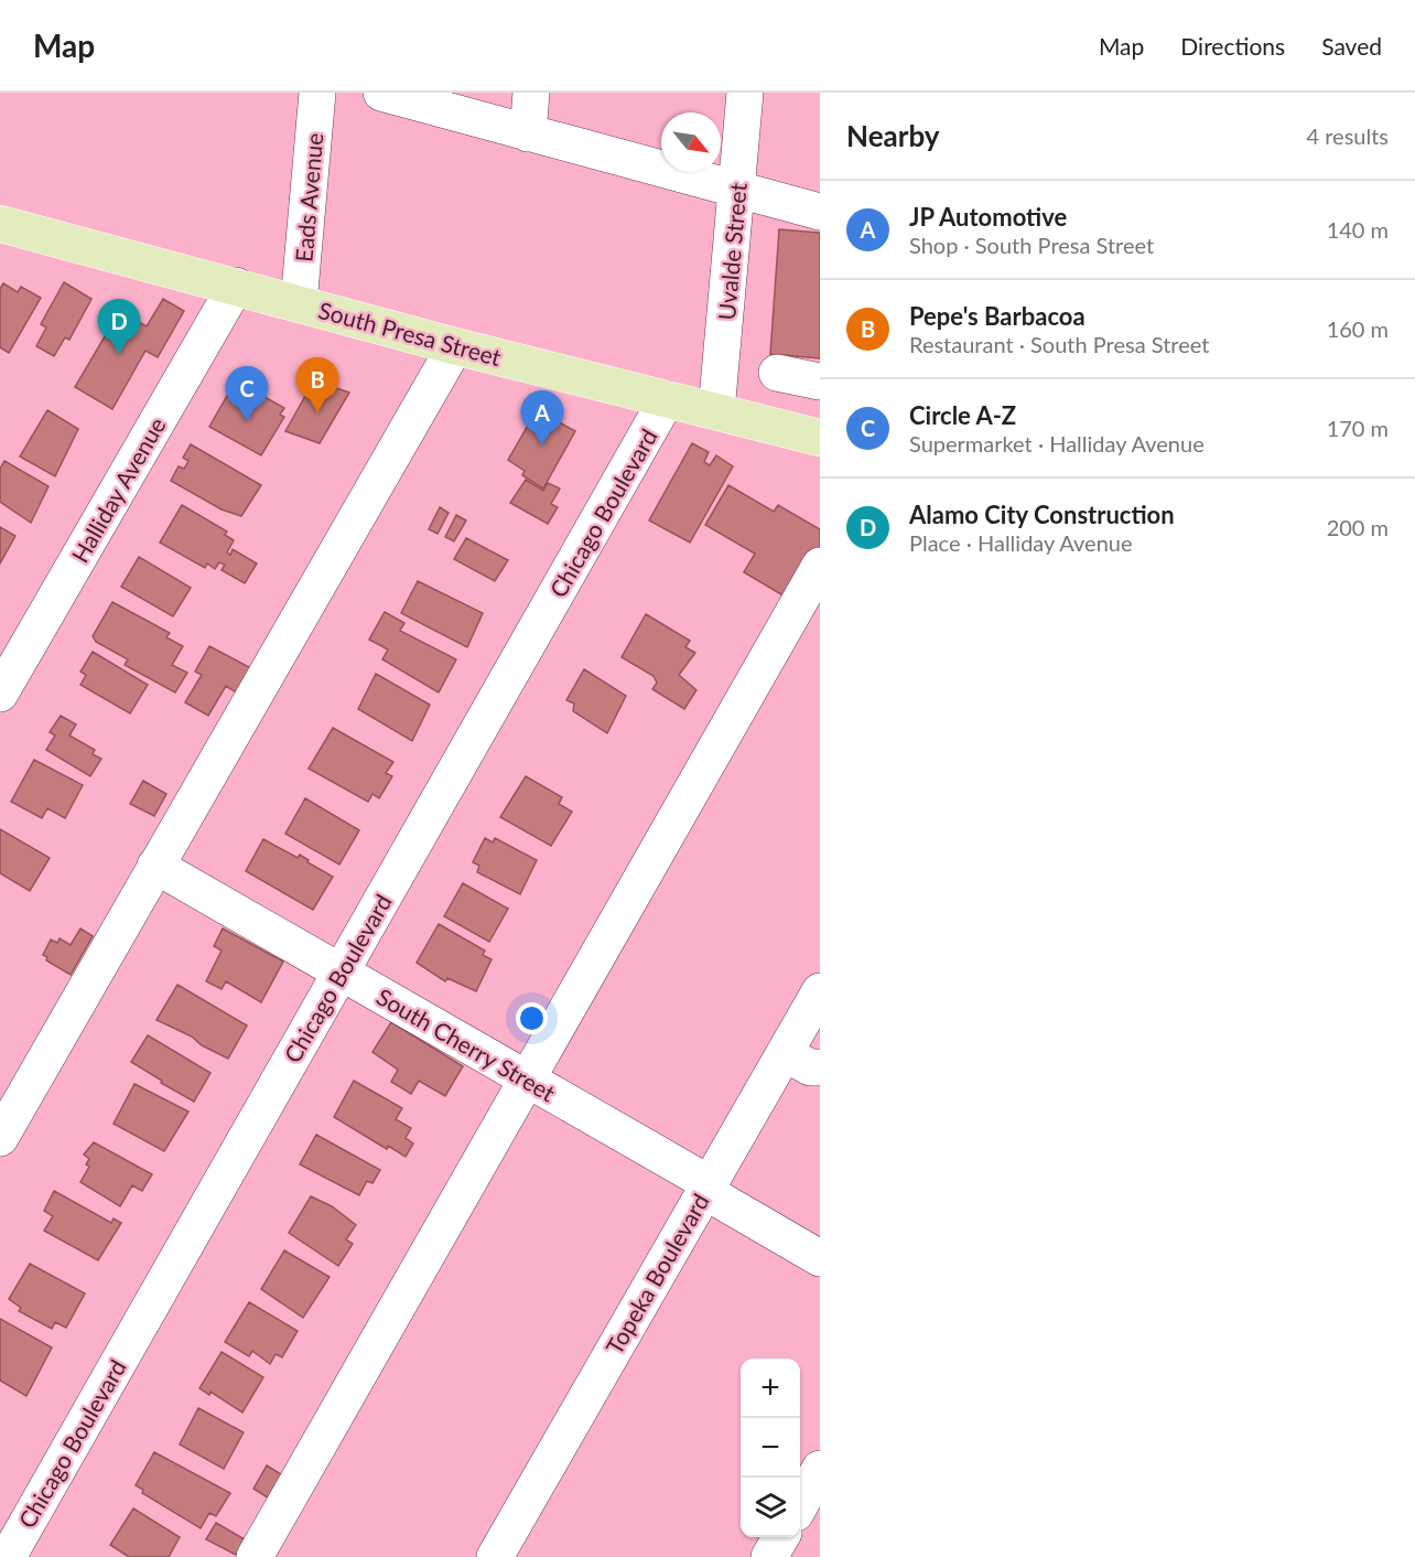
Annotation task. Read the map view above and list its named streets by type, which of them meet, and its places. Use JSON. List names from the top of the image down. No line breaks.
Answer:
{"streets":{"main road":["South Presa Street"],"street":["Eads Avenue","Uvalde Street","Halliday Avenue","Chicago Boulevard","South Cherry Street","Topeka Boulevard"]},"crossings":[["Eads Avenue","South Presa Street"],["Uvalde Street","South Presa Street"],["South Presa Street","Halliday Avenue"],["South Presa Street","Chicago Boulevard"],["Chicago Boulevard","South Cherry Street"],["South Cherry Street","Topeka Boulevard"]],"north":"bottom right","page":{"header":"Map","nav":["Map","Directions","Saved"],"heading":["Nearby","4 results"],"list":[{"mark":"A","name":"JP Automotive","note":"Shop · South Presa Street","value":"140 m"},{"mark":"B","name":"Pepe's Barbacoa","note":"Restaurant · South Presa Street","value":"160 m"},{"mark":"C","name":"Circle A-Z","note":"Supermarket · Halliday Avenue","value":"170 m"},{"mark":"D","name":"Alamo City Construction","note":"Place · Halliday Avenue","value":"200 m"}],"pins":["D","B","C","A"],"map_buttons":["+","−"]}}
